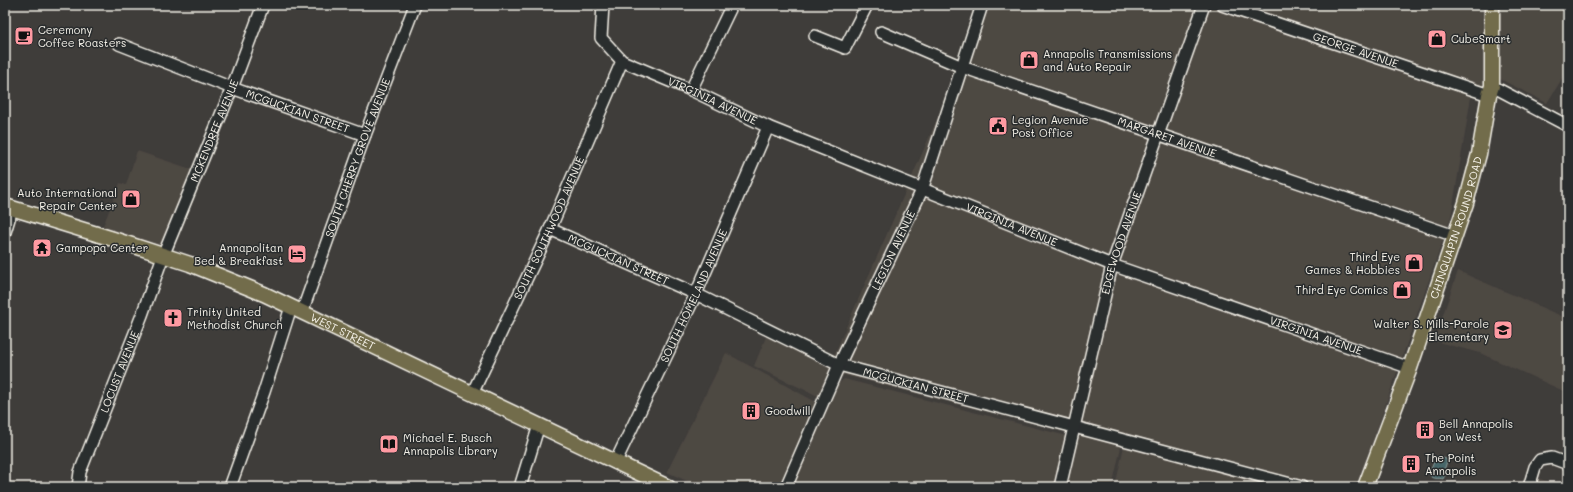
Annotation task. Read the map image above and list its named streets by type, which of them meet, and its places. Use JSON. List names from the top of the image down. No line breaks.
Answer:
{"streets":{"main road":["CHINQUAPIN ROUND ROAD","WEST STREET"],"street":["GEORGE AVENUE","VIRGINIA AVENUE","MCGUCKIAN STREET","MCKENDREE AVENUE","MARGARET AVENUE","SOUTH CHERRY GROVE AVENUE","SOUTH SOUTHWOOD AVENUE","EDGEWOOD AVENUE","LEGION AVENUE","SOUTH HOMELAND AVENUE","LOCUST AVENUE"]},"crossings":[["GEORGE AVENUE","CHINQUAPIN ROUND ROAD"],["VIRGINIA AVENUE","CHINQUAPIN ROUND ROAD"],["VIRGINIA AVENUE","SOUTH SOUTHWOOD AVENUE"],["VIRGINIA AVENUE","EDGEWOOD AVENUE"],["VIRGINIA AVENUE","LEGION AVENUE"],["VIRGINIA AVENUE","SOUTH HOMELAND AVENUE"],["MCGUCKIAN STREET","MCKENDREE AVENUE"],["MCGUCKIAN STREET","SOUTH CHERRY GROVE AVENUE"],["MCGUCKIAN STREET","SOUTH SOUTHWOOD AVENUE"],["MCGUCKIAN STREET","EDGEWOOD AVENUE"],["MCGUCKIAN STREET","LEGION AVENUE"],["MCGUCKIAN STREET","SOUTH HOMELAND AVENUE"],["MCKENDREE AVENUE","WEST STREET"],["MCKENDREE AVENUE","LOCUST AVENUE"],["MARGARET AVENUE","CHINQUAPIN ROUND ROAD"],["MARGARET AVENUE","EDGEWOOD AVENUE"],["MARGARET AVENUE","LEGION AVENUE"],["SOUTH CHERRY GROVE AVENUE","WEST STREET"],["SOUTH SOUTHWOOD AVENUE","WEST STREET"],["SOUTH HOMELAND AVENUE","WEST STREET"],["WEST STREET","LOCUST AVENUE"]],"places":{"cafe":["Ceremony Coffee Roasters"],"shop":["CubeSmart","Annapolis Transmissions and Auto Repair","Auto International Repair Center","Third Eye Games & Hobbies","Third Eye Comics"],"public building":["Legion Avenue Post Office"],"temple":["Gampopa Center"],"hotel":["Annapolitan Bed & Breakfast"],"church":["Trinity United Methodist Church"],"school or university":["Walter S. Mills-Parole Elementary"],"building":["Goodwill","Bell Annapolis on West","The Point Annapolis"],"library":["Michael E. Busch Annapolis Library"]}}
